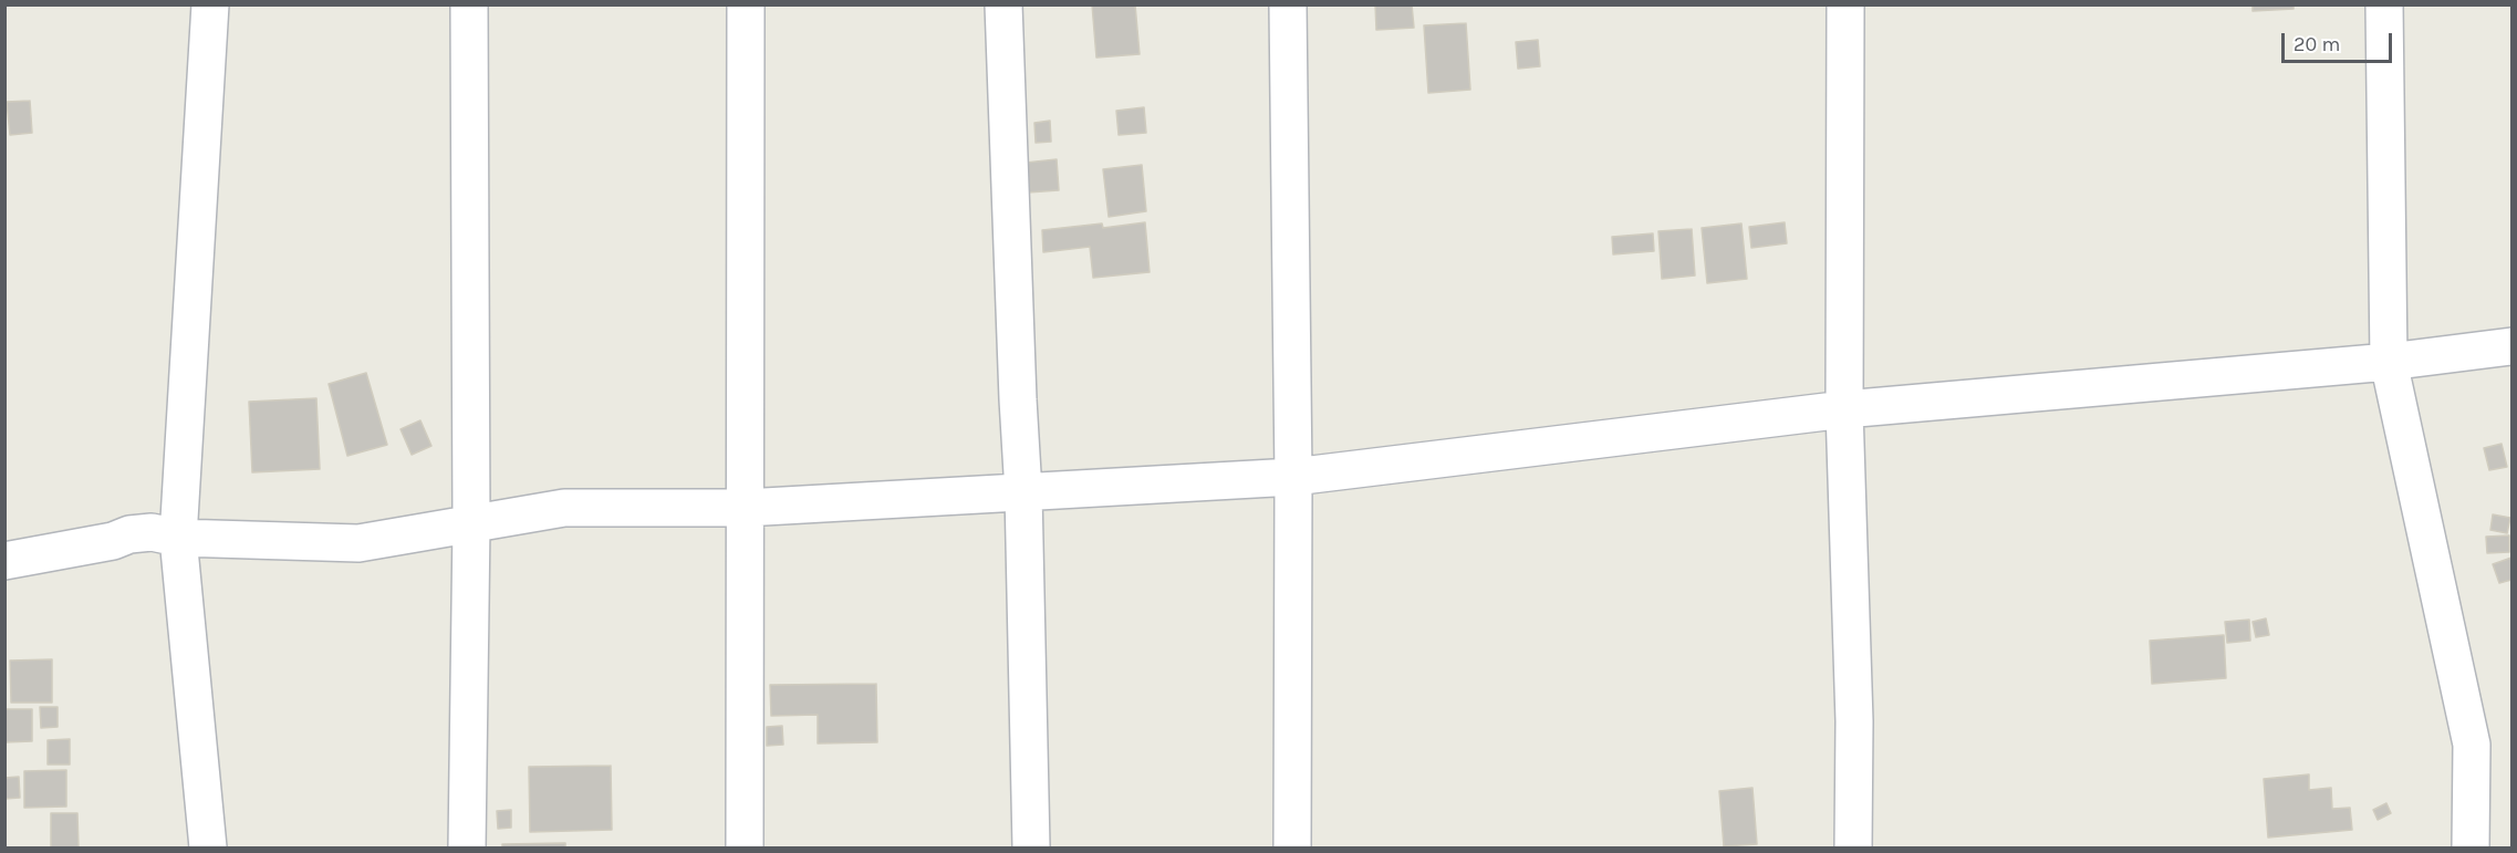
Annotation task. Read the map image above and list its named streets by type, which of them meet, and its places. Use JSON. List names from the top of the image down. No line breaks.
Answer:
{"scale_bar":"20 m"}
